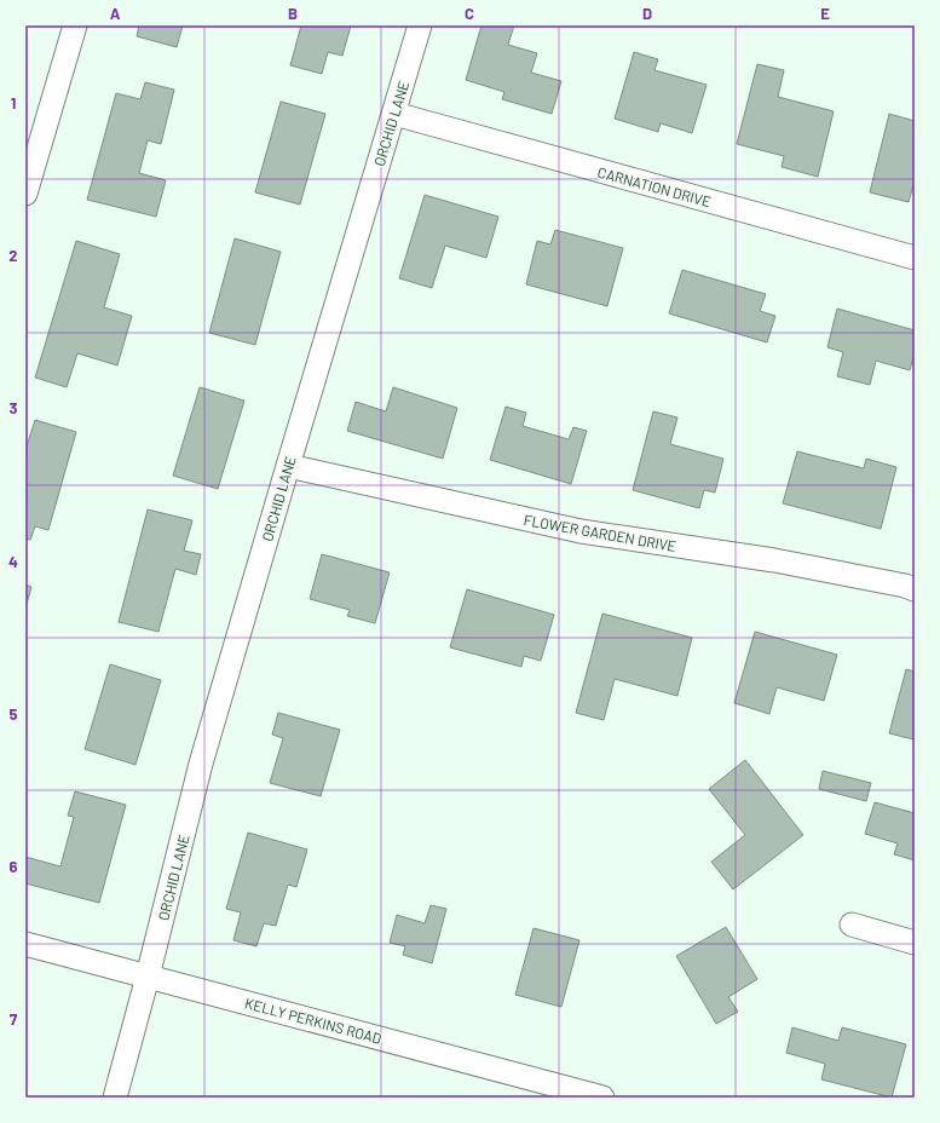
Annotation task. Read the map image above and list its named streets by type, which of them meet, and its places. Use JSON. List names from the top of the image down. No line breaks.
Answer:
{"streets":{"street":["ORCHID LANE","CARNATION DRIVE","FLOWER GARDEN DRIVE","KELLY PERKINS ROAD"]},"crossings":[["ORCHID LANE","CARNATION DRIVE"],["ORCHID LANE","FLOWER GARDEN DRIVE"],["ORCHID LANE","KELLY PERKINS ROAD"]],"grid":{"columns":["A","B","C","D","E"],"rows":["1","2","3","4","5","6","7"]}}
